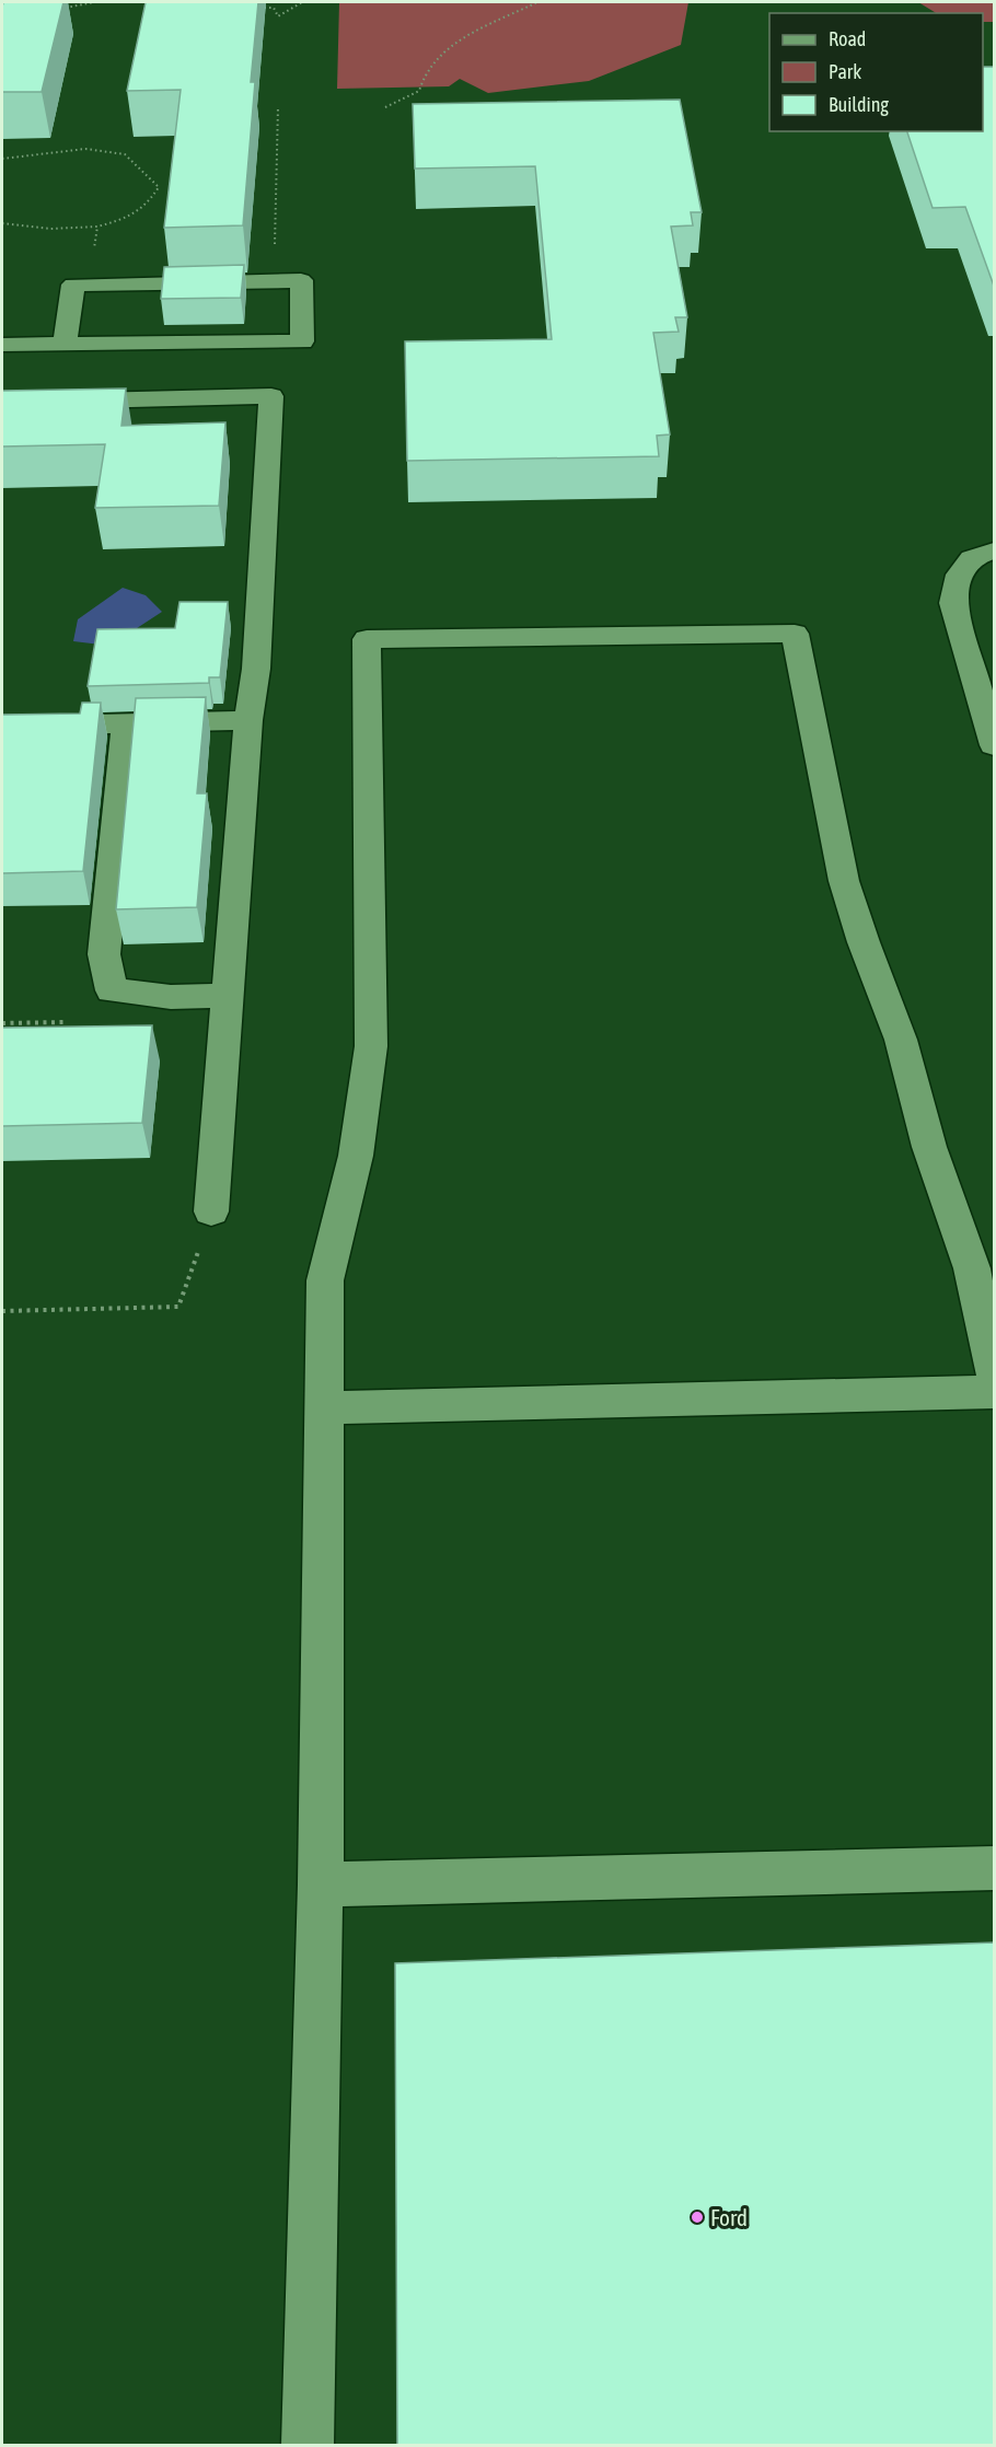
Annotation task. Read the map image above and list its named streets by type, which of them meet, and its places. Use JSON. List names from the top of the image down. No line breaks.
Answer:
{"places":["Ford"],"legend":["Road","Park","Building"]}
